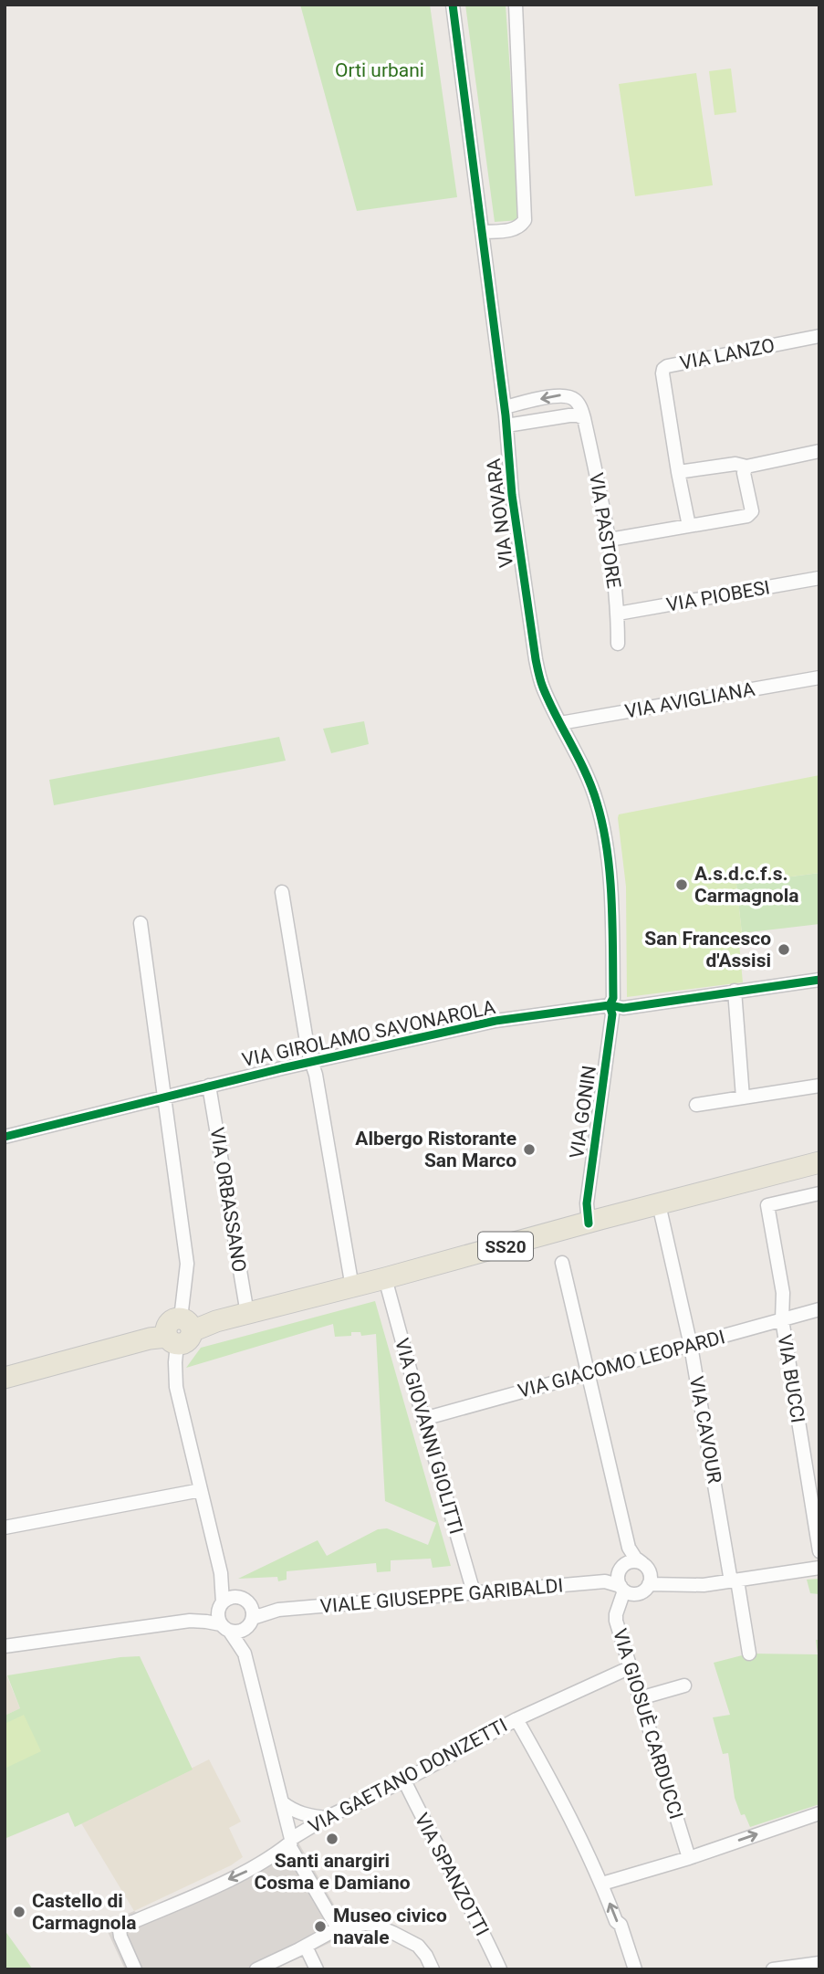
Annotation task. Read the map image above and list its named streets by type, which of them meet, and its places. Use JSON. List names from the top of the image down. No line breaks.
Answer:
{"streets":{"main road":["SS20"],"street":["VIA LANZO","VIA NOVARA","VIA PASTORE","VIA PIOBESI","VIA AVIGLIANA","VIA GIROLAMO SAVONAROLA","VIA GONIN","VIA ORBASSANO","VIA GIACOMO LEOPARDI","VIA BUCCI","VIA CAVOUR","VIA GIOVANNI GIOLITTI","VIALE GIUSEPPE GARIBALDI","VIA GIOSUÈ CARDUCCI","VIA GAETANO DONIZETTI","VIA SPANZOTTI"]},"crossings":[["VIA NOVARA","VIA PASTORE"],["VIA NOVARA","VIA AVIGLIANA"],["VIA NOVARA","VIA GIROLAMO SAVONAROLA"],["VIA NOVARA","VIA GONIN"],["VIA PASTORE","VIA PIOBESI"],["VIA GIROLAMO SAVONAROLA","VIA GONIN"],["VIA GIROLAMO SAVONAROLA","VIA ORBASSANO"],["VIA GONIN","SS20"],["VIA ORBASSANO","SS20"],["SS20","VIA CAVOUR"],["SS20","VIA GIOVANNI GIOLITTI"],["VIA GIACOMO LEOPARDI","VIA BUCCI"],["VIA GIACOMO LEOPARDI","VIA CAVOUR"],["VIA GIACOMO LEOPARDI","VIA GIOVANNI GIOLITTI"],["VIA GIOVANNI GIOLITTI","VIALE GIUSEPPE GARIBALDI"],["VIALE GIUSEPPE GARIBALDI","VIA GIOSUÈ CARDUCCI"],["VIA GAETANO DONIZETTI","VIA SPANZOTTI"]],"parks":["Orti urbani"],"places":["A.s.d.c.f.s. Carmagnola","San Francesco d'Assisi","Albergo Ristorante San Marco","Santi anargiri Cosma e Damiano","Castello di Carmagnola","Museo civico navale"]}
